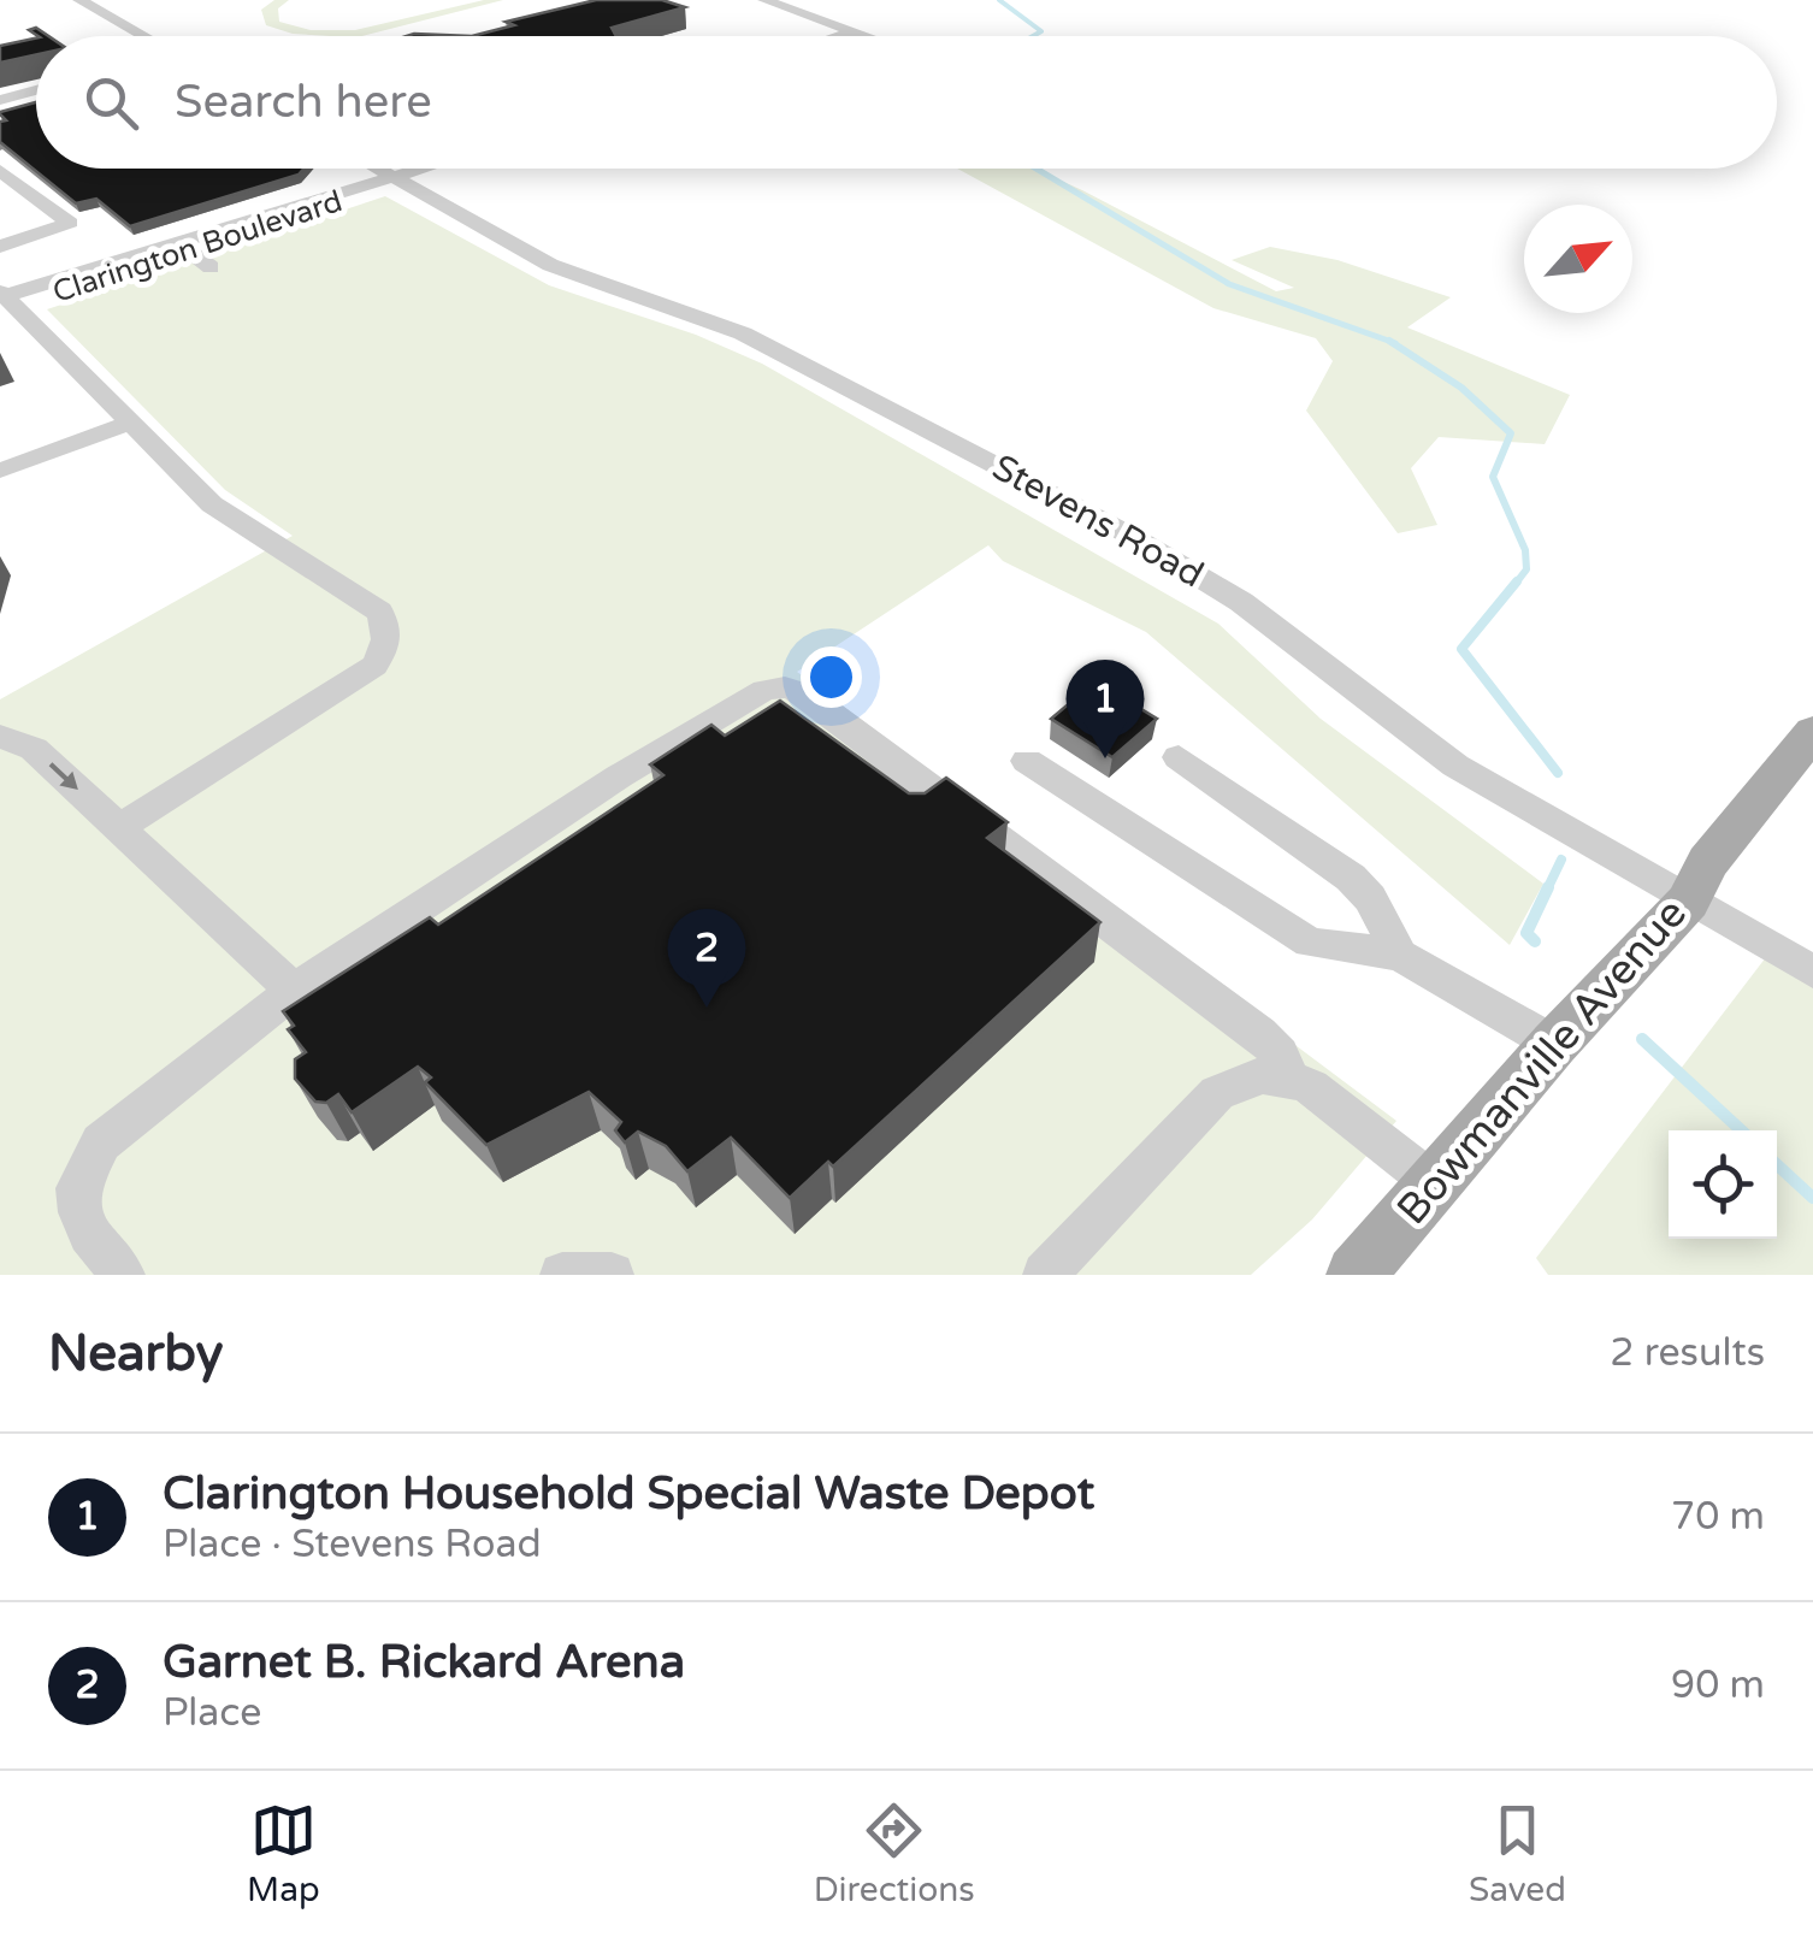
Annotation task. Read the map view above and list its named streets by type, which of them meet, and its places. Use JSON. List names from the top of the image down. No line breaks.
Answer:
{"streets":{"main road":["Bowmanville Avenue"],"street":["Clarington Boulevard","Stevens Road"]},"crossings":[["Clarington Boulevard","Stevens Road"],["Stevens Road","Bowmanville Avenue"]],"north":"top right","page":{"search":"Search here","pins":["1","2"],"heading":["Nearby","2 results"],"list":[{"mark":"1","name":"Clarington Household Special Waste Depot","note":"Place · Stevens Road","value":"70 m"},{"mark":"2","name":"Garnet B. Rickard Arena","note":"Place","value":"90 m"}],"nav":["Map","Directions","Saved"]}}
